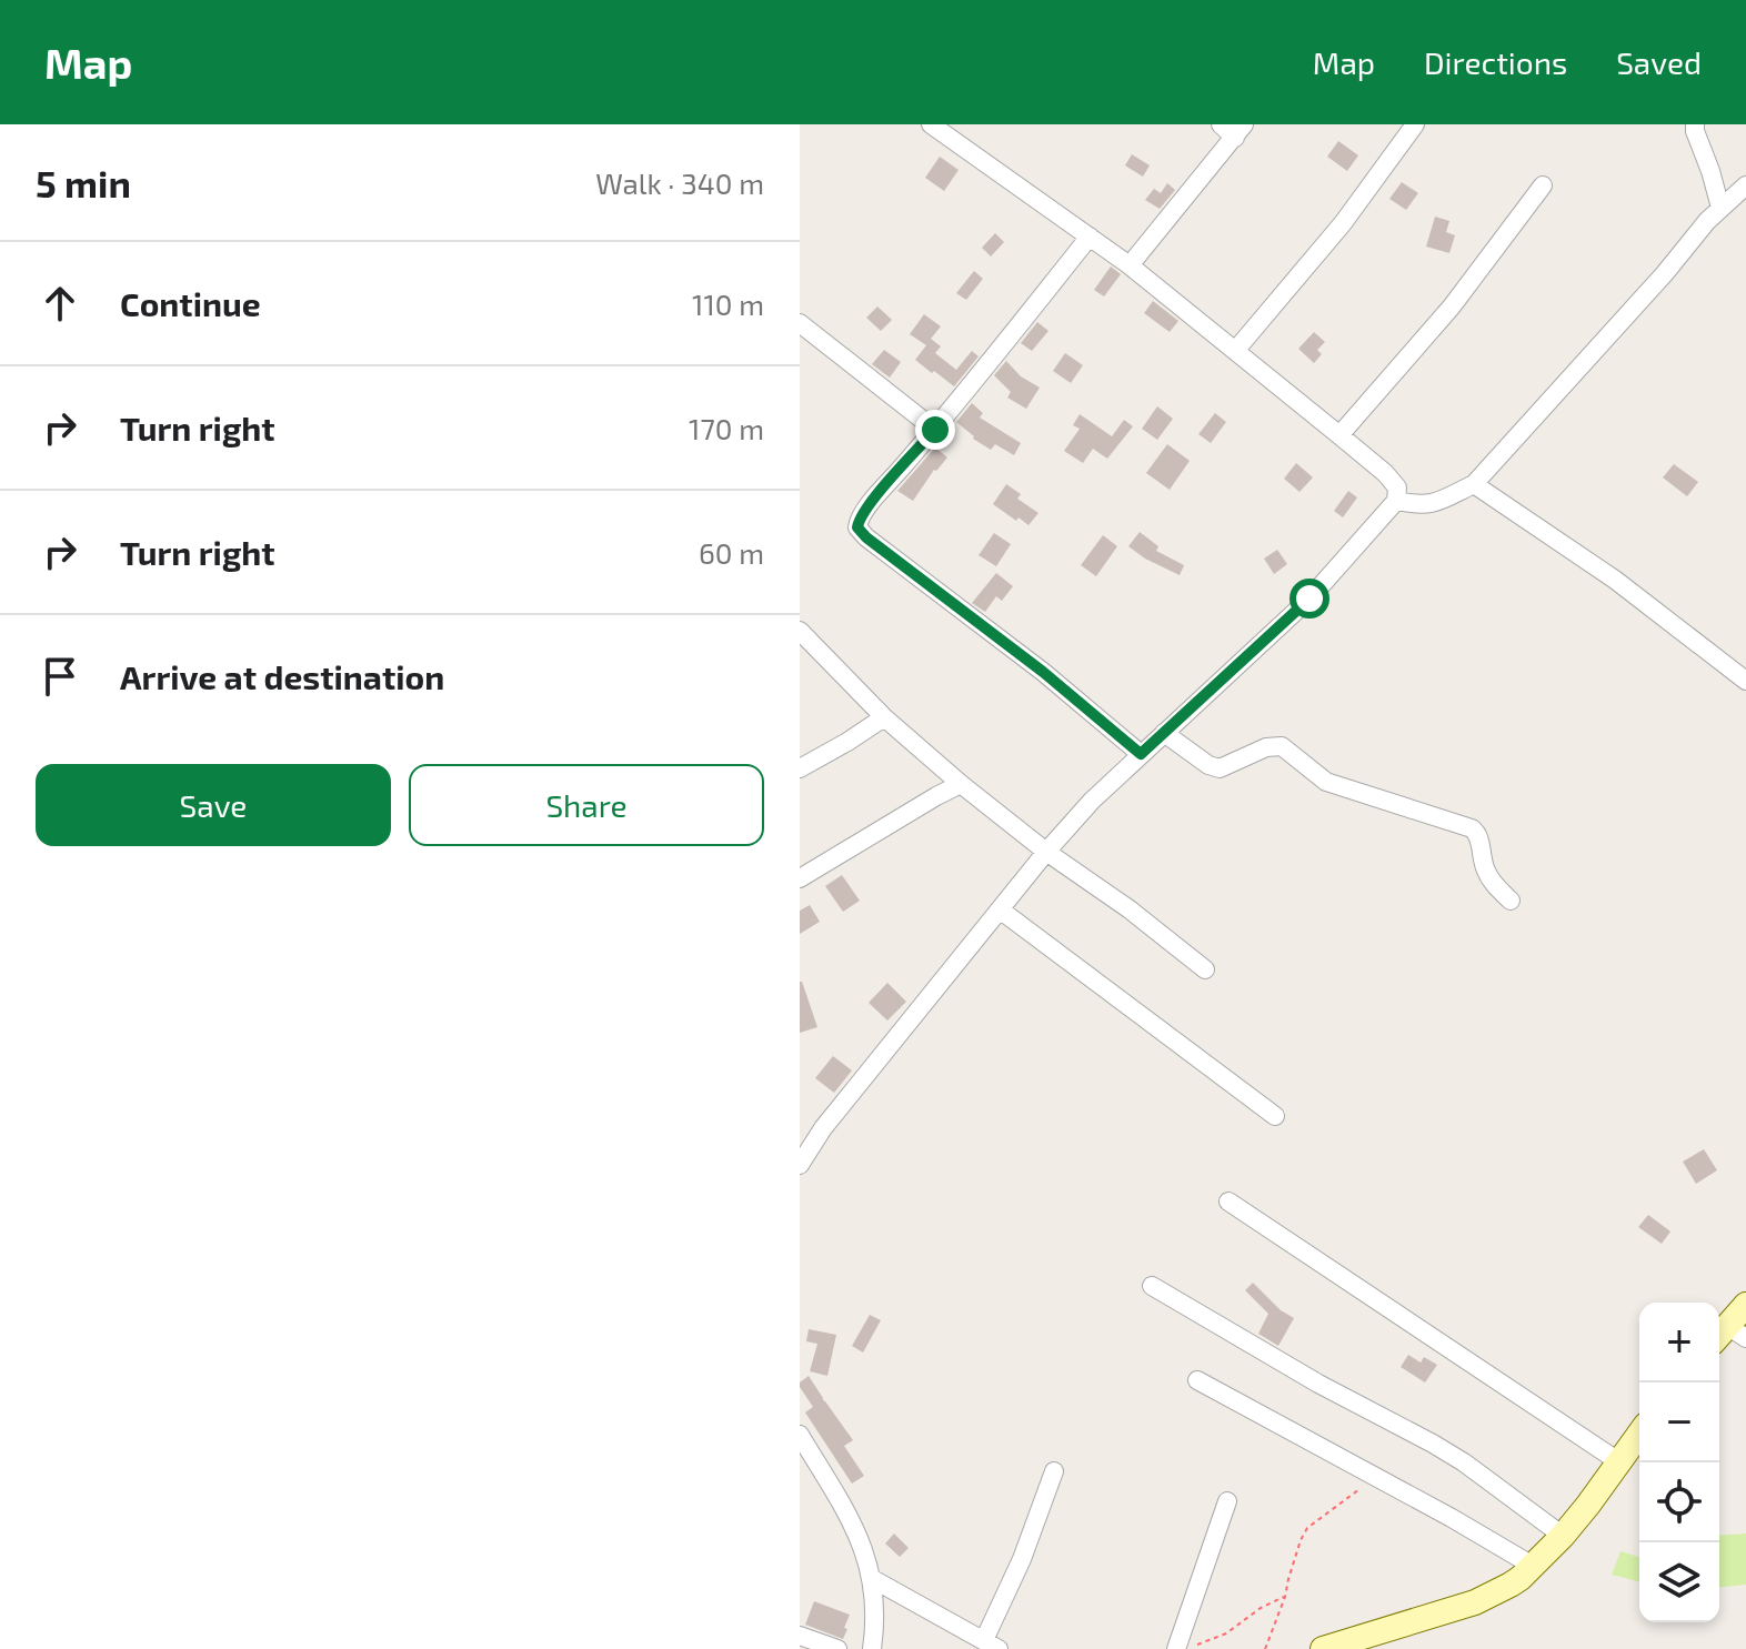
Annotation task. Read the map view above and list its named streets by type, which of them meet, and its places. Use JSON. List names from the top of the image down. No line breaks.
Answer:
{"page":{"header":"Map","nav":["Map","Directions","Saved"],"heading":["5 min","Walk · 340 m"],"list":[["Continue","110 m"],["Turn right","170 m"],["Turn right","60 m"],"Arrive at destination"],"buttons":["Save","Share"],"map_buttons":["+","−"]}}
